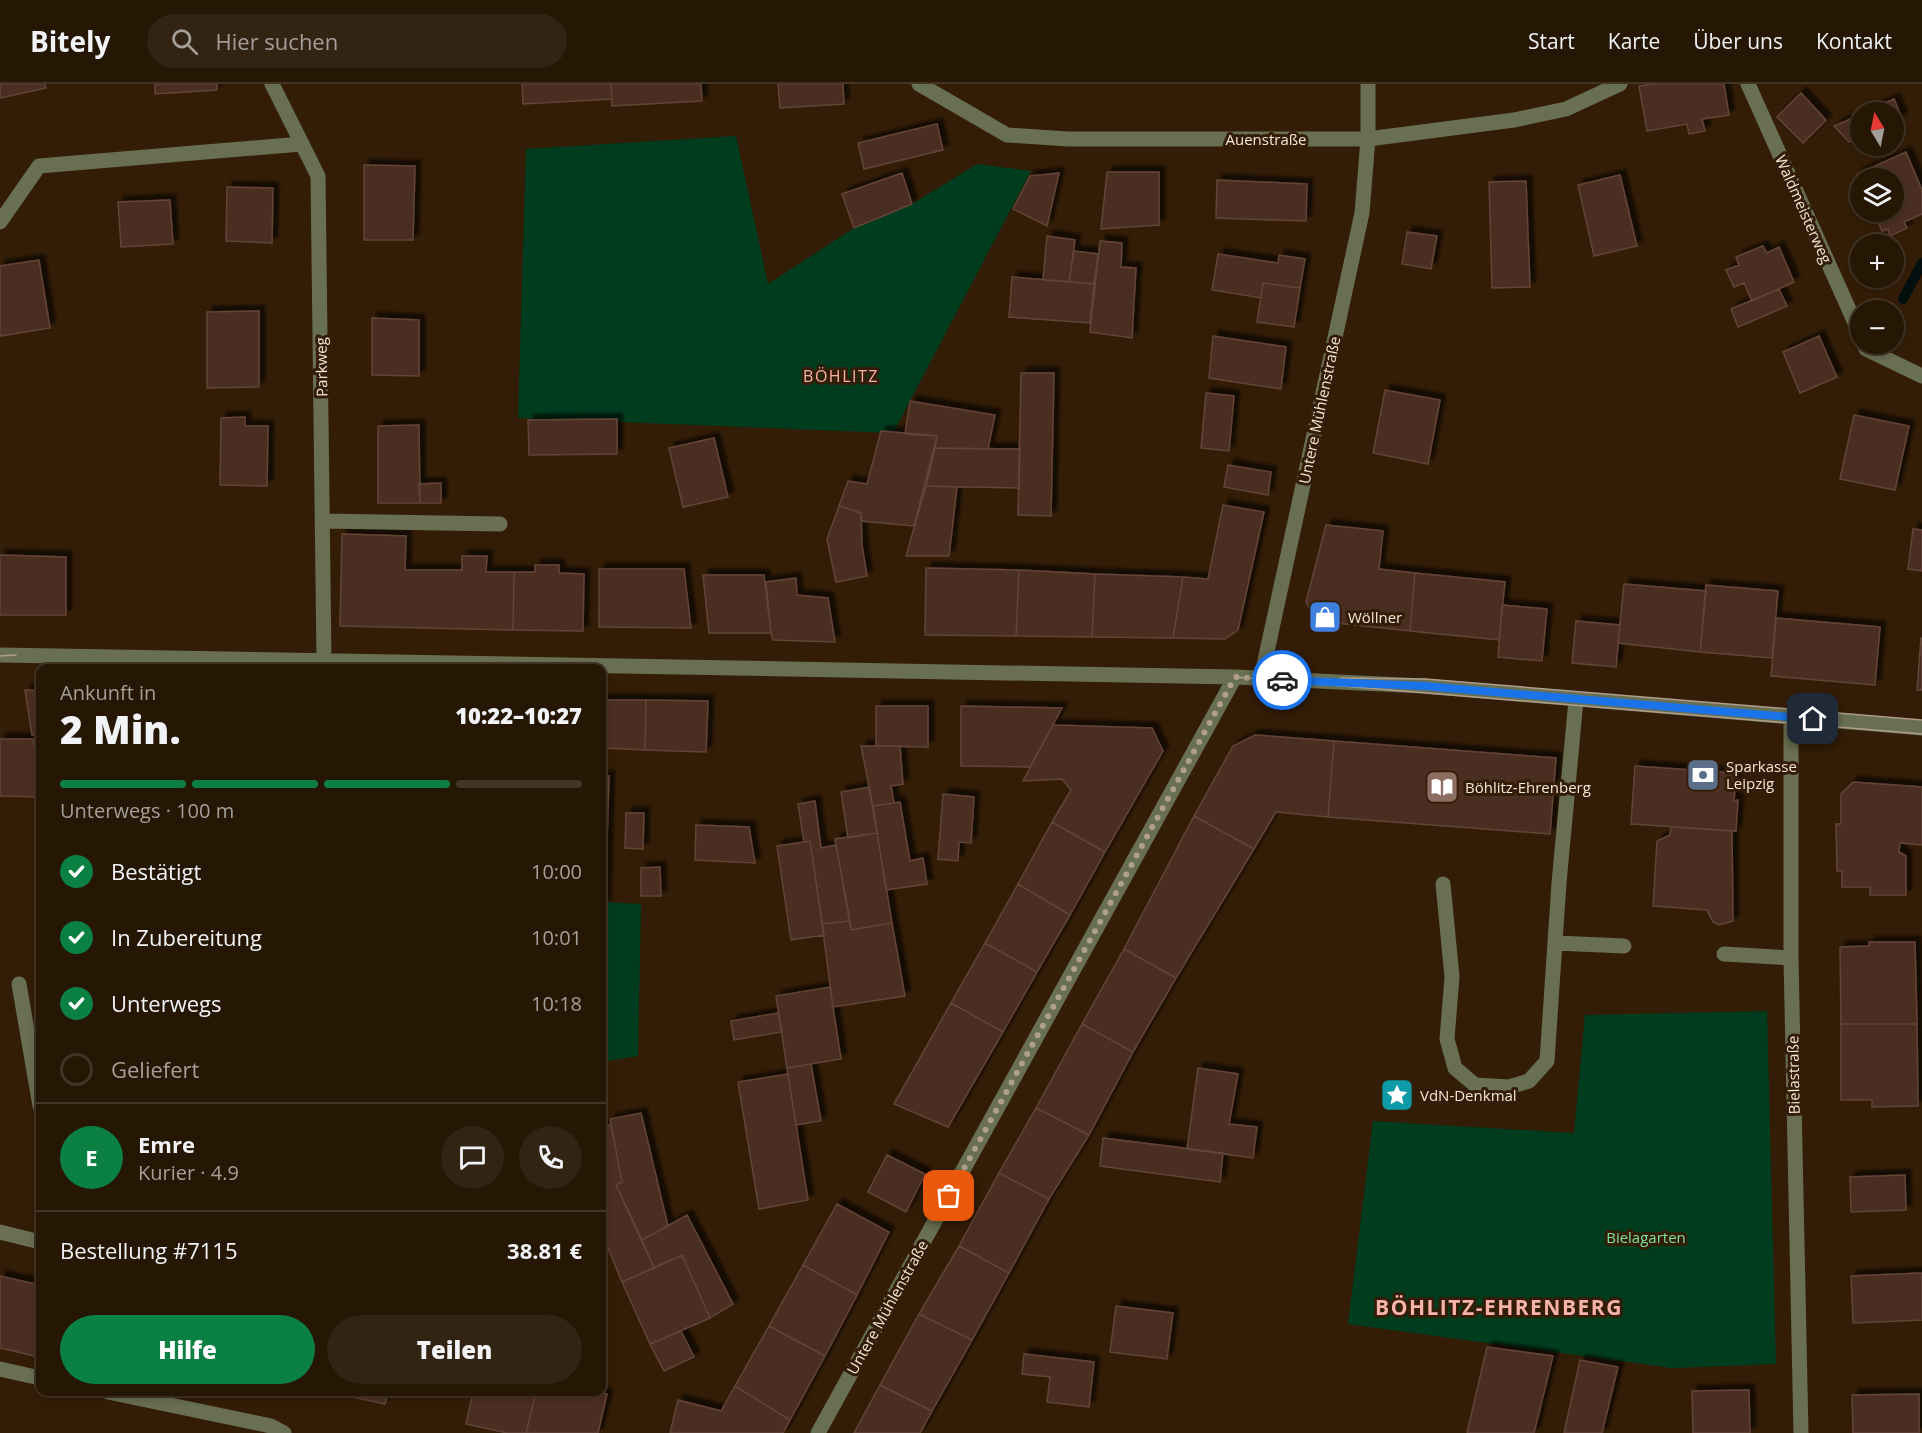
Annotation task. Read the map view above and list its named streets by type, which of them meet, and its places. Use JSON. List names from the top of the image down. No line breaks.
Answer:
{"streets":{"street":["Auenstraße","Waldmeisterweg","Parkweg","Untere Mühlenstraße","Bielastraße"]},"crossings":[["Auenstraße","Untere Mühlenstraße"]],"districts":["BÖHLITZ","BÖHLITZ-EHRENBERG"],"parks":["Bielagarten"],"places":{"shop":["Wöllner"],"bank":["Sparkasse Leipzig"],"library":["Böhlitz-Ehrenberg"],"place":["VdN-Denkmal"]},"north":"top","page":{"header":"Bitely","search":"Hier suchen","nav":["Start","Karte","Über uns","Kontakt"],"map_buttons":["+","−"],"heading":["2 Min.","Ankunft in","10:22–10:27"],"panel":["Emre","Kurier · 4.9","Bestellung #7115","38.81 €"],"bar":"Unterwegs · 100 m","list":[["Bestätigt","10:00"],["In Zubereitung","10:01"],["Unterwegs","10:18"],"Geliefert"],"round":"E","buttons":["Hilfe","Teilen"]}}
